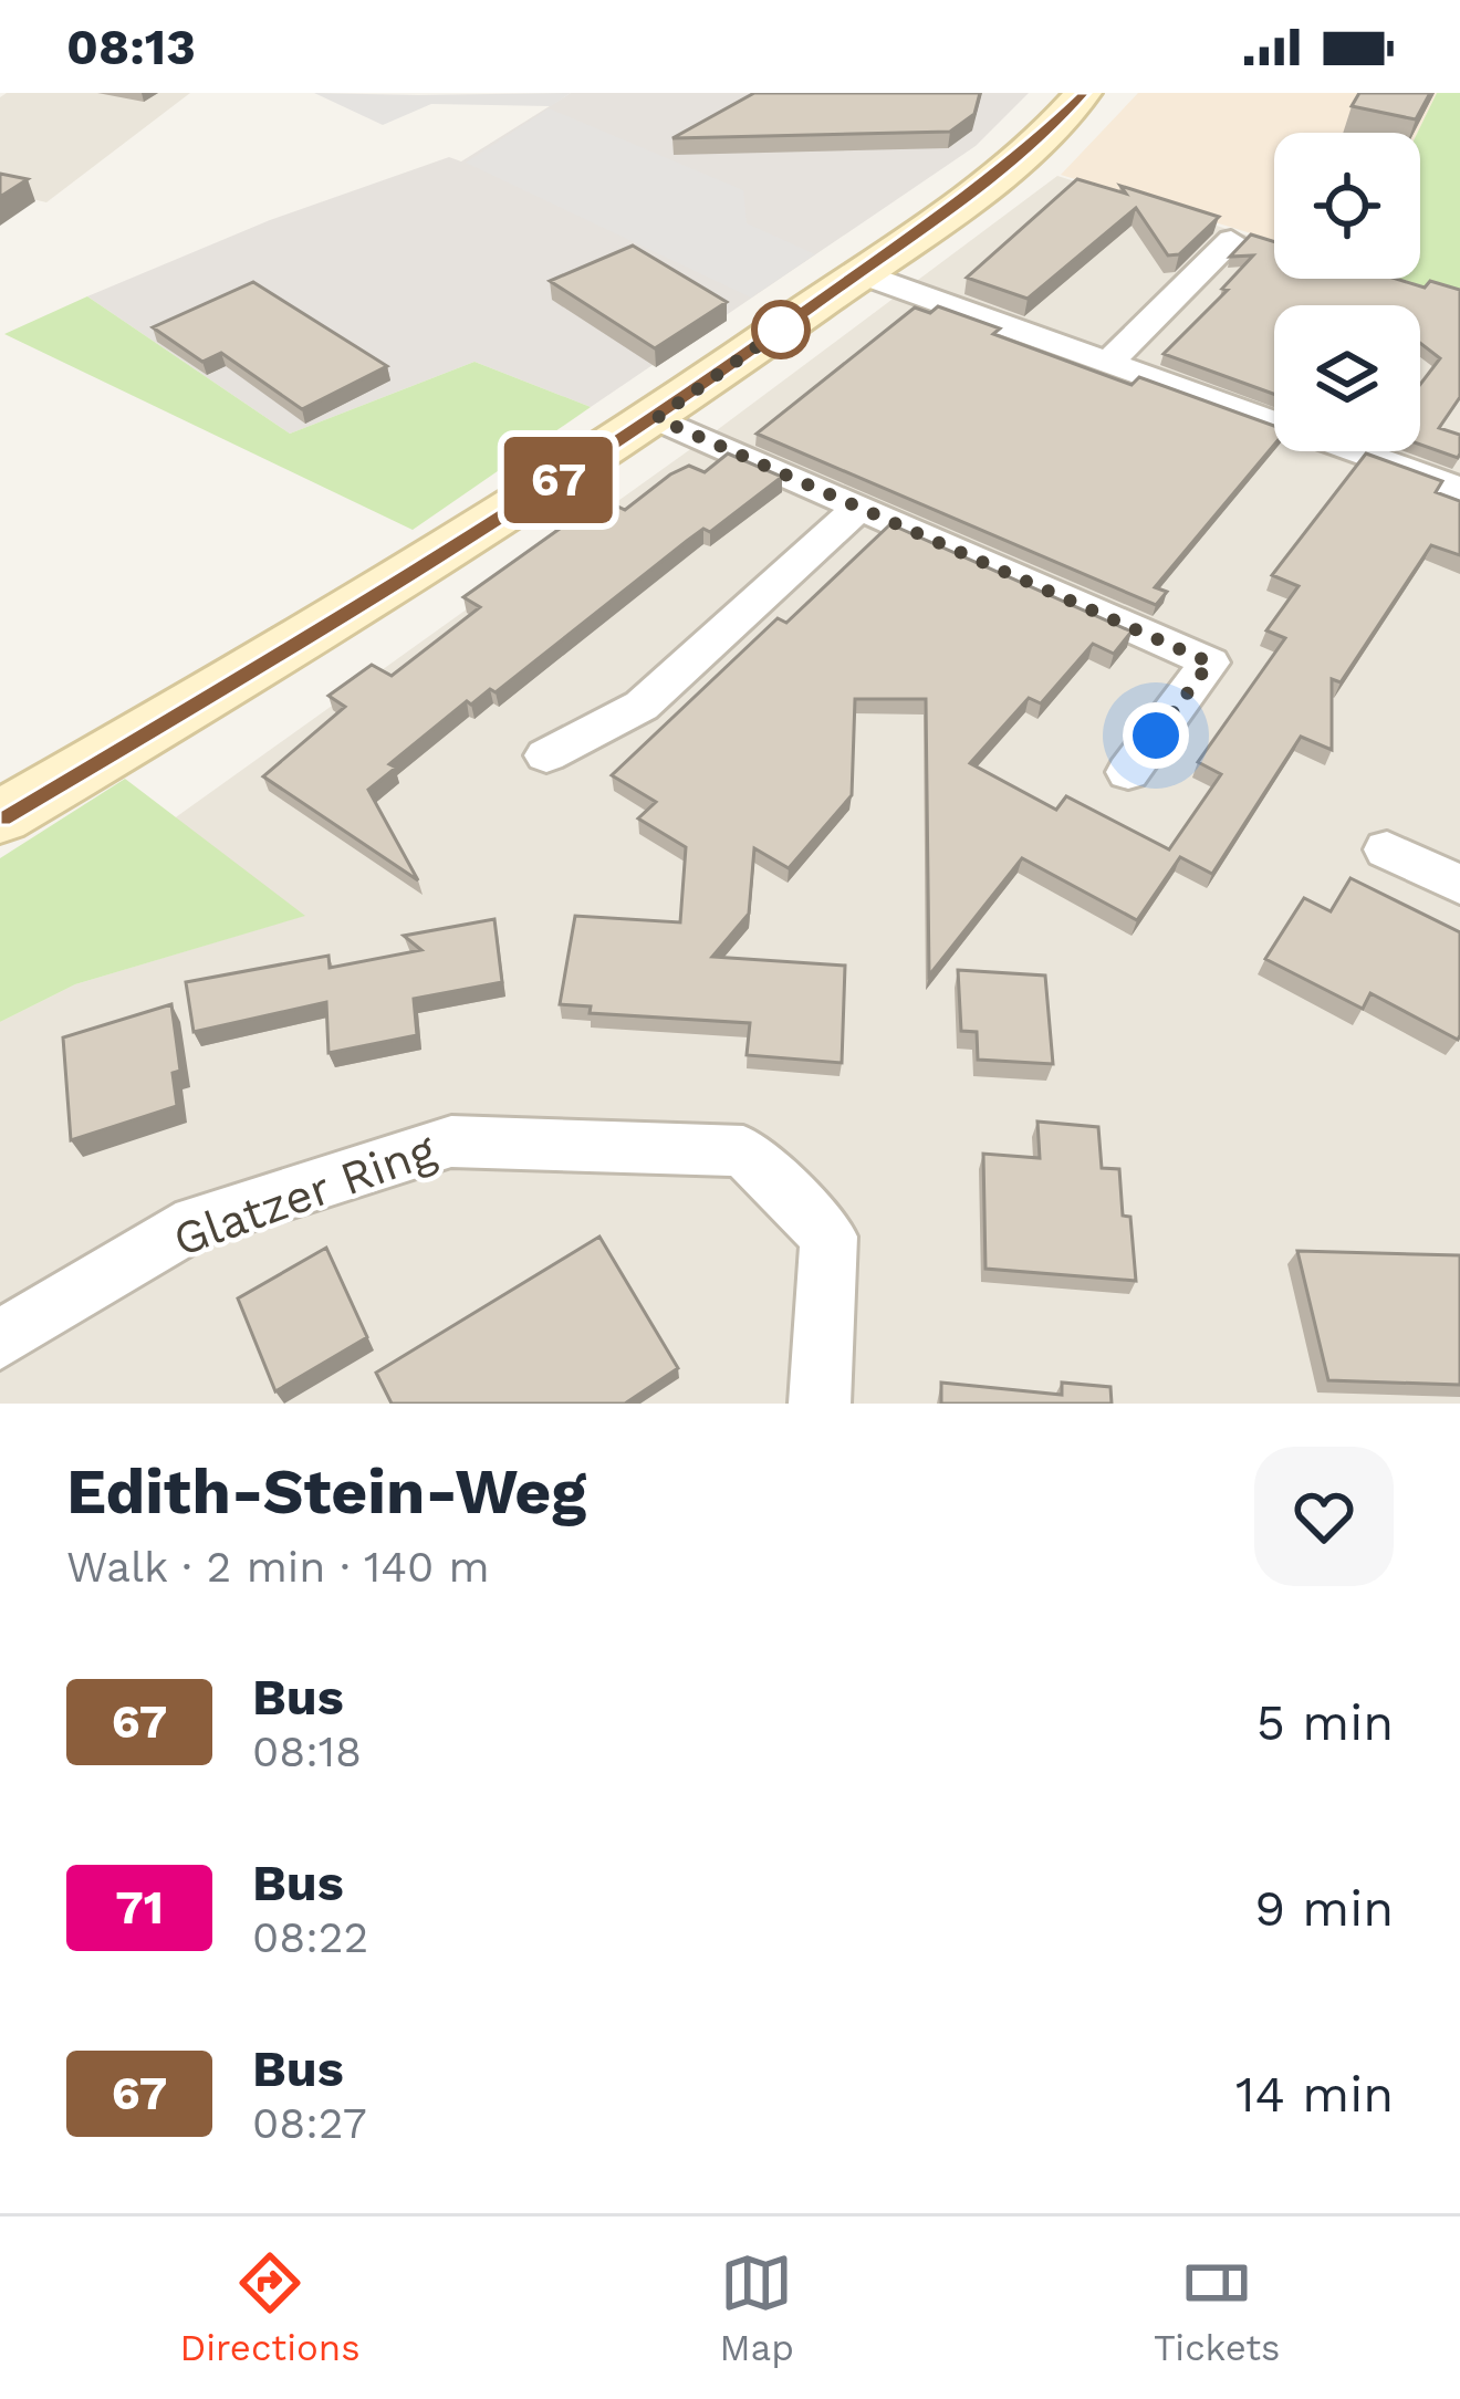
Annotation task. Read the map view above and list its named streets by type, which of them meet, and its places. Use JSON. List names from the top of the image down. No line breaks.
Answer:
{"streets":{"street":["Glatzer Ring"]},"lines":["bus line 67"],"page":{"status":"08:13","on_map":"67","heading":["Edith-Stein-Weg","Walk · 2 min · 140 m"],"list":[{"mark":"67","name":"Bus","note":"08:18","value":"5 min"},{"mark":"71","name":"Bus","note":"08:22","value":"9 min"},{"mark":"67","name":"Bus","note":"08:27","value":"14 min"}],"tabs":["Directions","Map","Tickets"]}}
